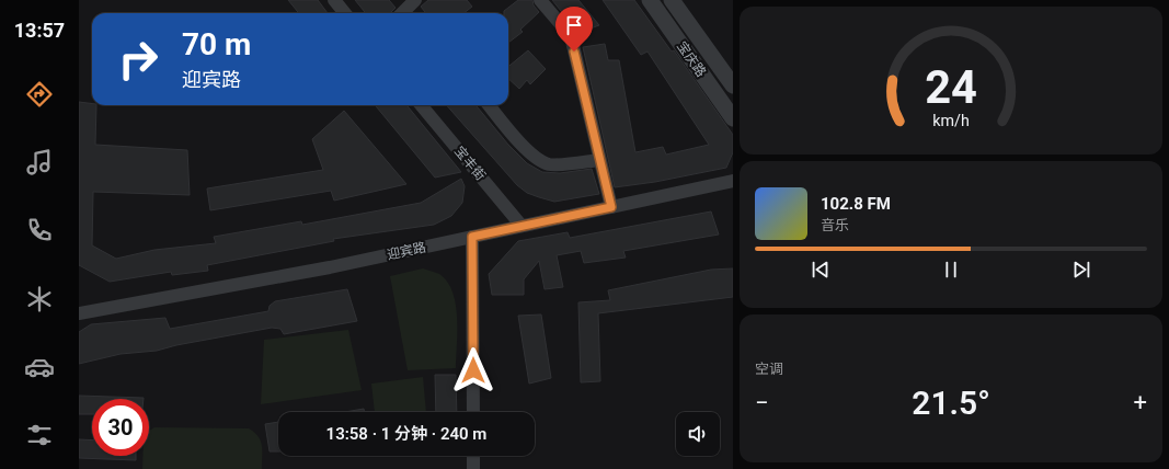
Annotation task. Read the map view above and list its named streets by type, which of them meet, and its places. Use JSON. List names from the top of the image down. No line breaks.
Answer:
{"streets":{"street":["宝庆路","宝丰街","迎宾路"]},"crossings":[["宝丰街","迎宾路"]],"page":{"tabs":"13:57","turn":["70 m","迎宾路"],"song":["102.8 FM","音乐"],"tile":"空调","heat":["−","21.5°","+"],"limit":"30","trip":"13:58 · 1 分钟 · 240 m","gauge":["24","km/h"]}}
